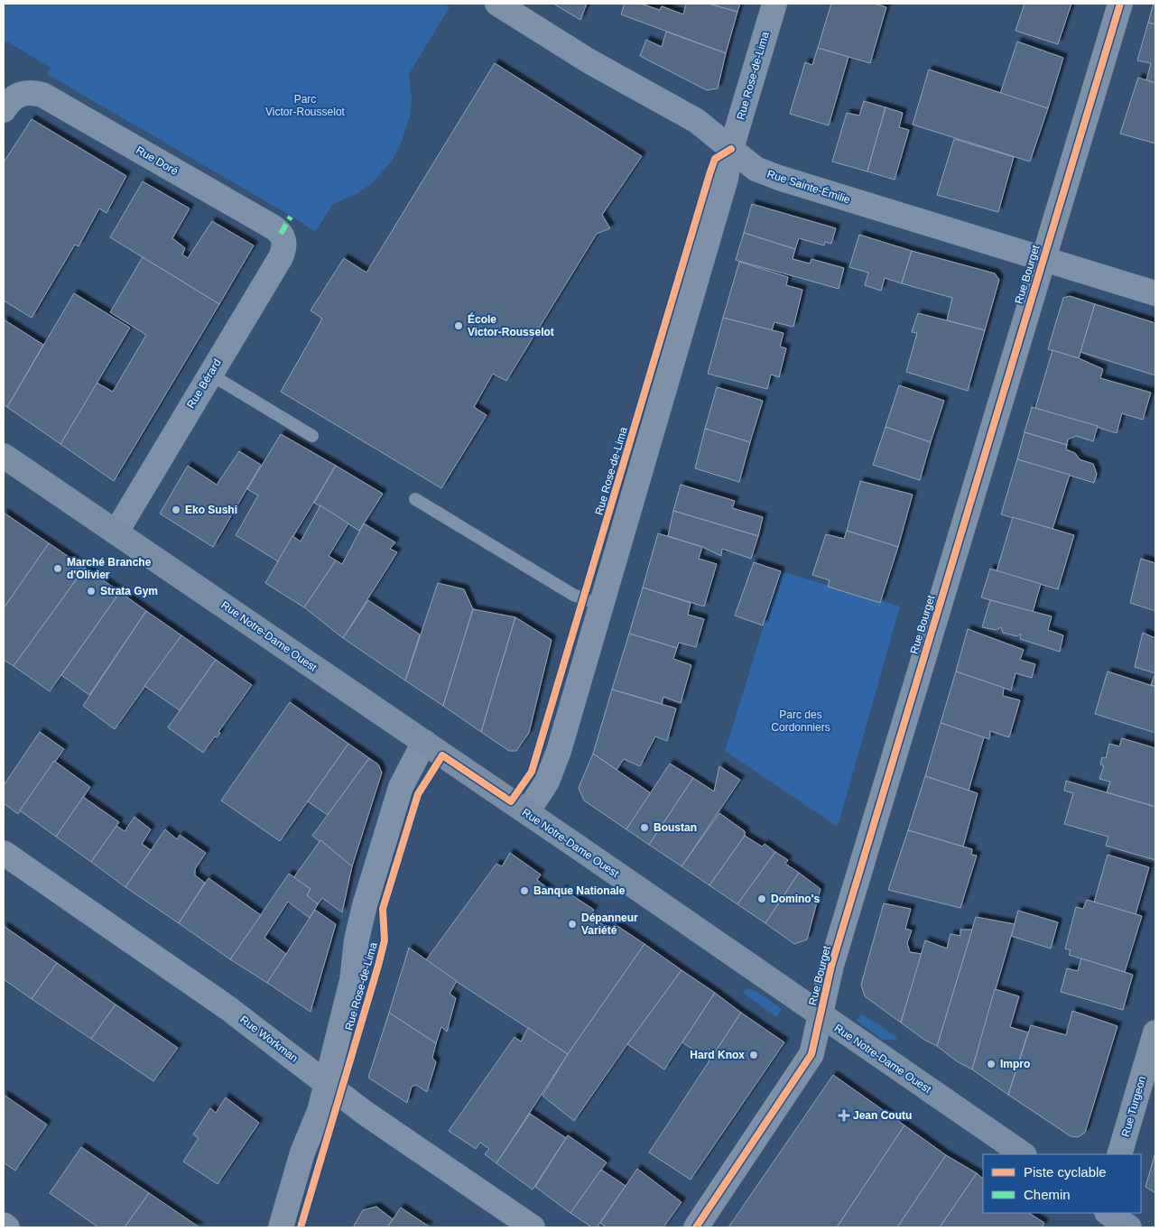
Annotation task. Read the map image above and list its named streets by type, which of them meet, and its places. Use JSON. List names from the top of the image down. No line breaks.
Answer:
{"streets":{"main road":["Rue Notre-Dame Ouest"],"street":["Rue Rose-de-Lima","Rue Doré","Rue Sainte-Émilie","Rue Bourget","Rue Bérard","Rue Workman","Rue Turgeon"]},"crossings":[["Rue Rose-de-Lima","Rue Sainte-Émilie"],["Rue Rose-de-Lima","Rue Notre-Dame Ouest"],["Rue Rose-de-Lima","Rue Workman"],["Rue Doré","Rue Bérard"],["Rue Sainte-Émilie","Rue Bourget"],["Rue Bourget","Rue Notre-Dame Ouest"],["Rue Bérard","Rue Notre-Dame Ouest"]],"parks":["Parc Victor-Rousselot","Parc des Cordonniers"],"places":{"other":["École Victor-Rousselot","Eko Sushi","Marché Branche d'Olivier","Strata Gym","Boustan","Banque Nationale","Domino's","Dépanneur Variété","Hard Knox","Impro"],"health":["Jean Coutu"]},"legend":["Piste cyclable","Chemin"]}
